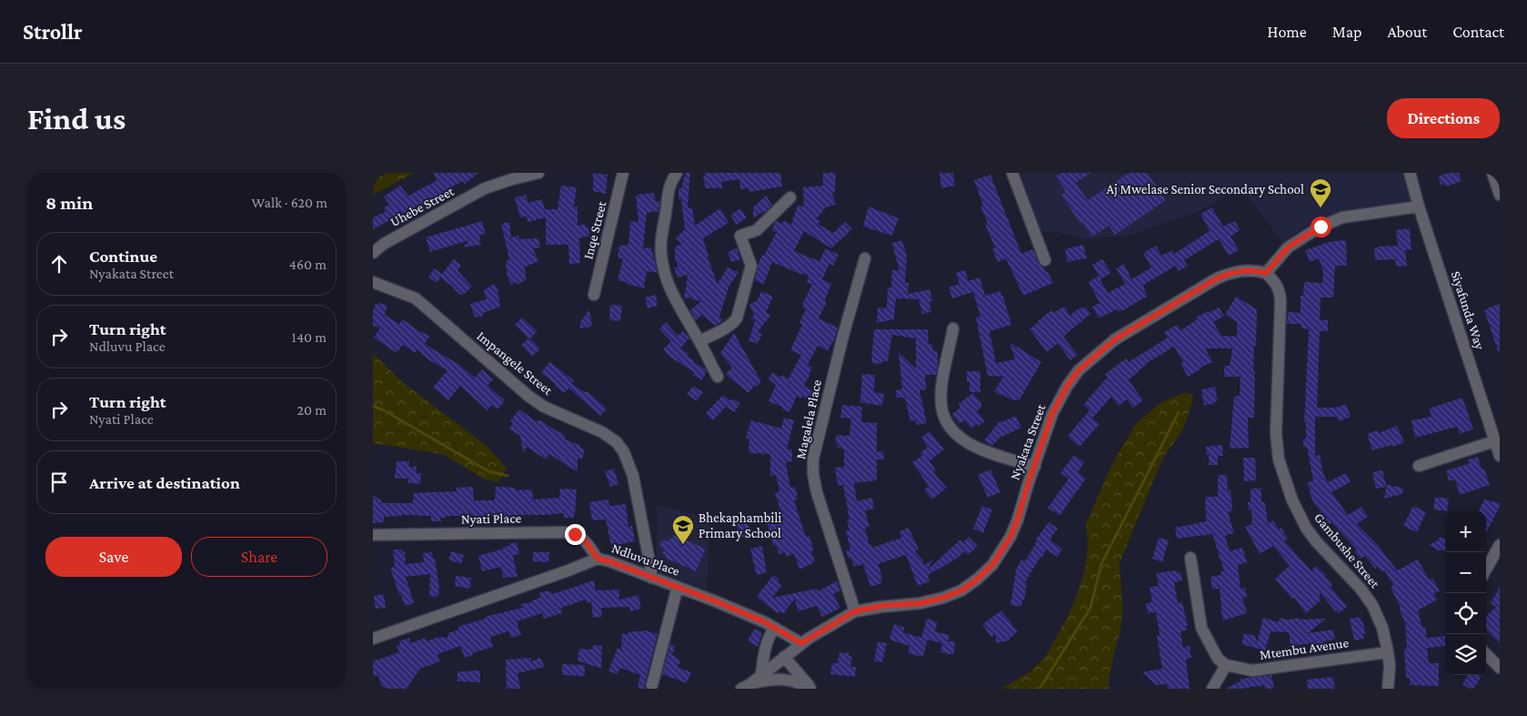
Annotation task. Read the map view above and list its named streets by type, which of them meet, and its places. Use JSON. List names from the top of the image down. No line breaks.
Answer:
{"streets":{"street":["Uhebe Street","Inqe Street","Siyafunda Way","Impangele Street","Magalela Place","Nyakata Street","Nyati Place","Gambushe Street","Ndluvu Place","Mtembu Avenue"]},"crossings":[["Impangele Street","Ndluvu Place"],["Magalela Place","Nyakata Street"],["Nyakata Street","Gambushe Street"],["Nyakata Street","Ndluvu Place"],["Nyati Place","Ndluvu Place"],["Gambushe Street","Mtembu Avenue"]],"places":{"school or university":["Aj Mwelase Senior Secondary School","Bhekaphambili Primary School"]},"page":{"header":"Strollr","nav":["Home","Map","About","Contact"],"buttons":["Directions",["Save","Share"]],"title":"Find us","heading":["8 min","Walk · 620 m"],"list":[["Continue","Nyakata Street","460 m"],["Turn right","Ndluvu Place","140 m"],["Turn right","Nyati Place","20 m"],"Arrive at destination"],"map_buttons":["+","−"]}}
